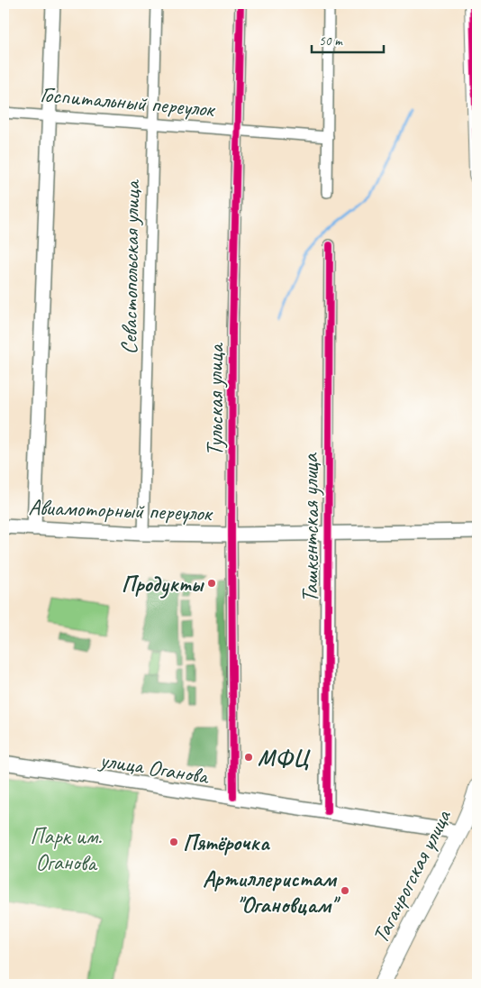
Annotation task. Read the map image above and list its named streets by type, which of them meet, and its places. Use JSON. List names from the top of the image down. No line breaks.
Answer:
{"streets":{"main road":["Таганрогская улица"],"street":["Госпитальный переулок","Севастопольская улица","Тульская улица","Авиамоторный переулок","Ташкентская улица","улица Оганова"]},"crossings":[["Госпитальный переулок","Севастопольская улица"],["Госпитальный переулок","Тульская улица"],["Севастопольская улица","Авиамоторный переулок"],["Тульская улица","Авиамоторный переулок"],["Тульская улица","улица Оганова"],["Авиамоторный переулок","Ташкентская улица"],["Ташкентская улица","улица Оганова"],["улица Оганова","Таганрогская улица"]],"parks":["Парк им. Оганова"],"places":["Продукты","МФЦ","Пятёрочка","Артиллеристам \"Огановцам\""],"scale_bar":"50 m"}
